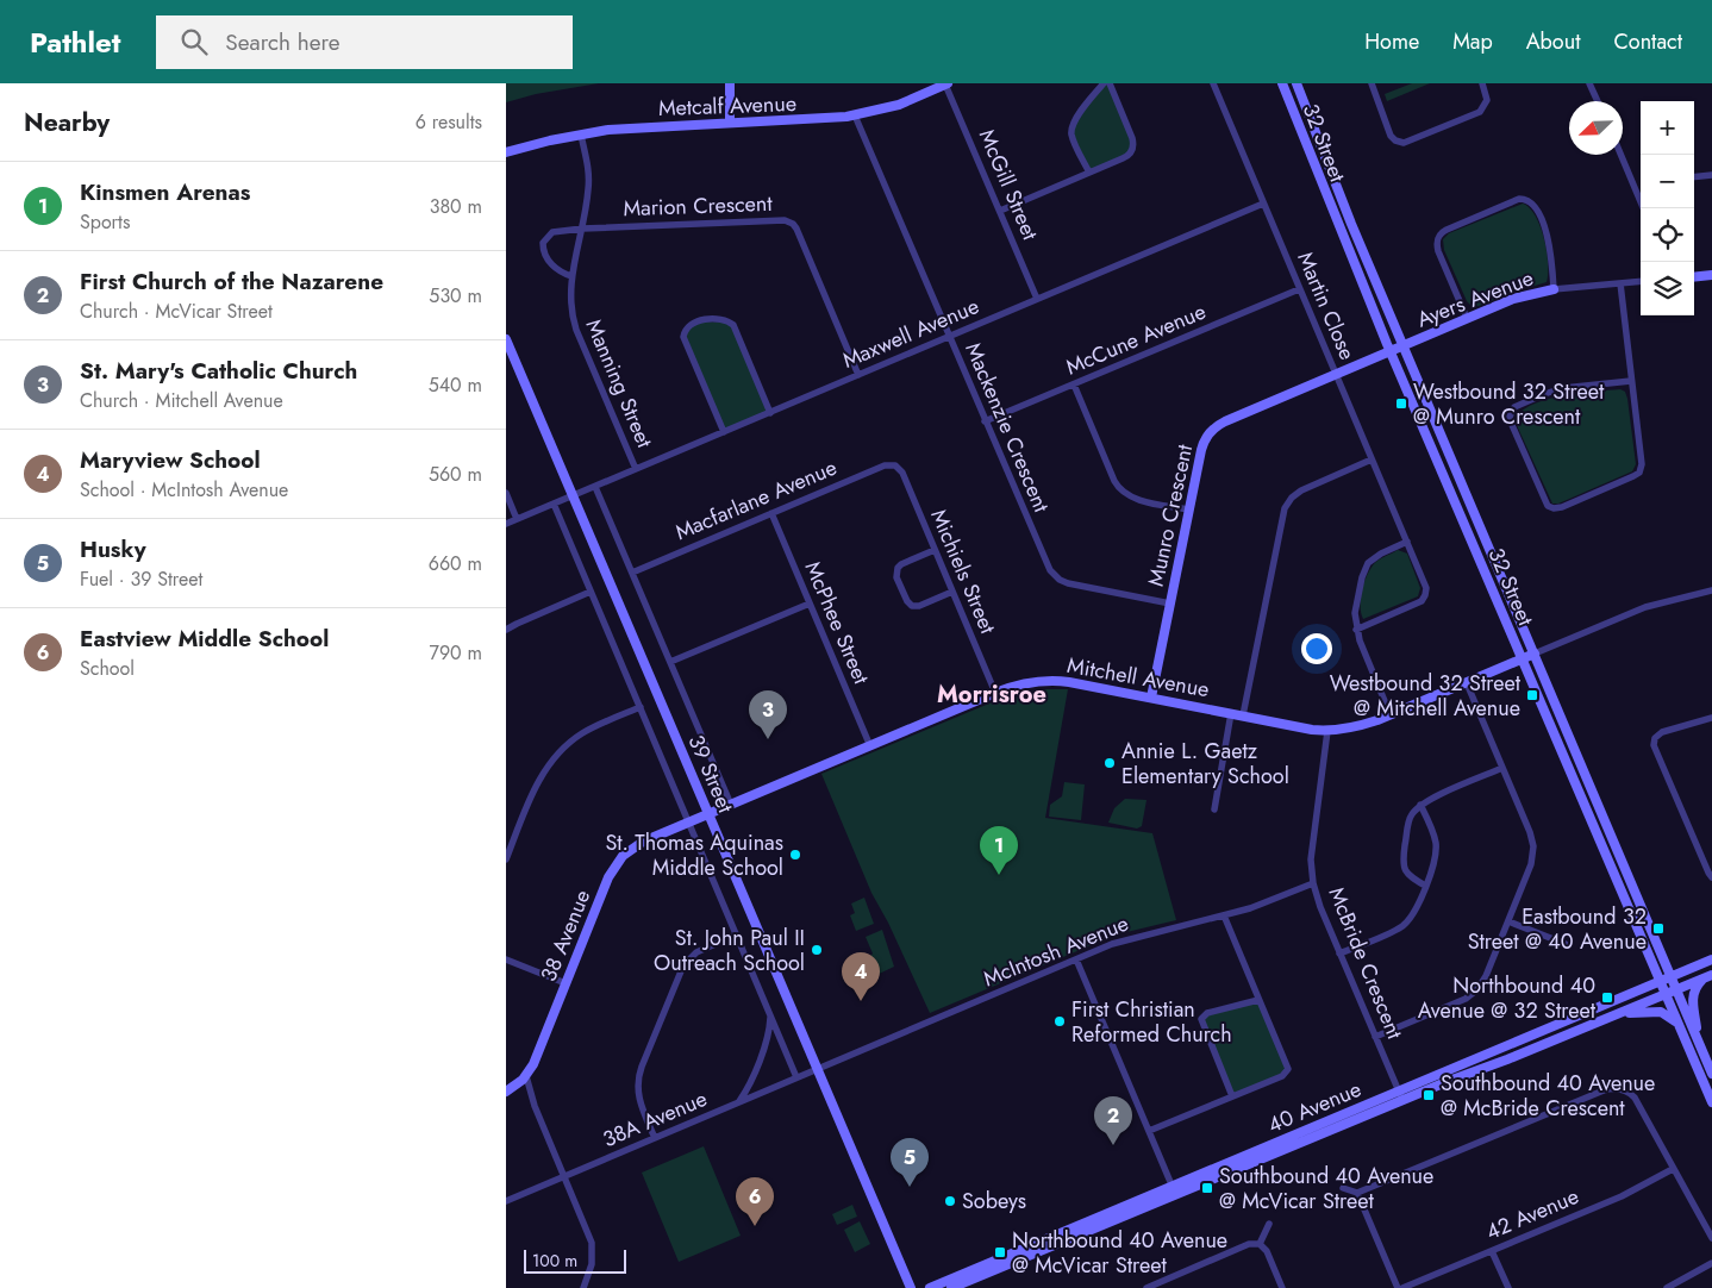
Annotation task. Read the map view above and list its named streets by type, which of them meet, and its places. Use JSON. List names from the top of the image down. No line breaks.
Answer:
{"streets":{"main road":["Metcalf Avenue","32 Street","Ayers Avenue","Munro Crescent","Mitchell Avenue","39 Street","38 Avenue","40 Avenue"],"street":["McGill Street","Marion Crescent","Martin Close","Maxwell Avenue","McCune Avenue","Manning Street","Mackenzie Crescent","Macfarlane Avenue","Michiels Street","McPhee Street","McIntosh Avenue","McBride Crescent","38A Avenue","42 Avenue"]},"crossings":[["Metcalf Avenue","McGill Street"],["Metcalf Avenue","Manning Street"],["Metcalf Avenue","Mackenzie Crescent"],["32 Street","Ayers Avenue"],["32 Street","Munro Crescent"],["32 Street","Mitchell Avenue"],["32 Street","40 Avenue"],["McGill Street","Maxwell Avenue"],["Marion Crescent","Maxwell Avenue"],["Marion Crescent","Manning Street"],["Ayers Avenue","Munro Crescent"],["Martin Close","Maxwell Avenue"],["Martin Close","McCune Avenue"],["Martin Close","Munro Crescent"],["Maxwell Avenue","Manning Street"],["Maxwell Avenue","Mackenzie Crescent"],["Maxwell Avenue","39 Street"],["McCune Avenue","Mackenzie Crescent"],["Mackenzie Crescent","Munro Crescent"],["Macfarlane Avenue","Michiels Street"],["Macfarlane Avenue","McPhee Street"],["Macfarlane Avenue","39 Street"],["Munro Crescent","Mitchell Avenue"],["Michiels Street","Mitchell Avenue"],["McPhee Street","Mitchell Avenue"],["Mitchell Avenue","39 Street"],["Mitchell Avenue","38 Avenue"],["Mitchell Avenue","McBride Crescent"],["39 Street","38 Avenue"],["39 Street","McIntosh Avenue"],["39 Street","38A Avenue"],["McIntosh Avenue","McBride Crescent"],["McIntosh Avenue","38A Avenue"],["McBride Crescent","40 Avenue"]],"districts":["Morrisroe"],"places":{"transit":["Westbound 32 Street @ Munro Crescent","Westbound 32 Street @ Mitchell Avenue","Eastbound 32 Street @ 40 Avenue","Northbound 40 Avenue @ 32 Street","Southbound 40 Avenue @ McBride Crescent","Southbound 40 Avenue @ McVicar Street","Northbound 40 Avenue @ McVicar Street"],"other":["Annie L. Gaetz Elementary School","St. Thomas Aquinas Middle School","St. John Paul II Outreach School","First Christian Reformed Church","Sobeys"]},"scale_bar":"100 m","north":"bottom left","page":{"header":"Pathlet","search":"Search here","nav":["Home","Map","About","Contact"],"heading":["Nearby","6 results"],"map_buttons":["+","−"],"list":[{"mark":"1","name":"Kinsmen Arenas","note":"Sports","value":"380 m"},{"mark":"2","name":"First Church of the Nazarene","note":"Church · McVicar Street","value":"530 m"},{"mark":"3","name":"St. Mary's Catholic Church","note":"Church · Mitchell Avenue","value":"540 m"},{"mark":"4","name":"Maryview School","note":"School · McIntosh Avenue","value":"560 m"},{"mark":"5","name":"Husky","note":"Fuel · 39 Street","value":"660 m"},{"mark":"6","name":"Eastview Middle School","note":"School","value":"790 m"}],"pins":["3","1","4","2","5","6"],"scale":"100 m"}}
